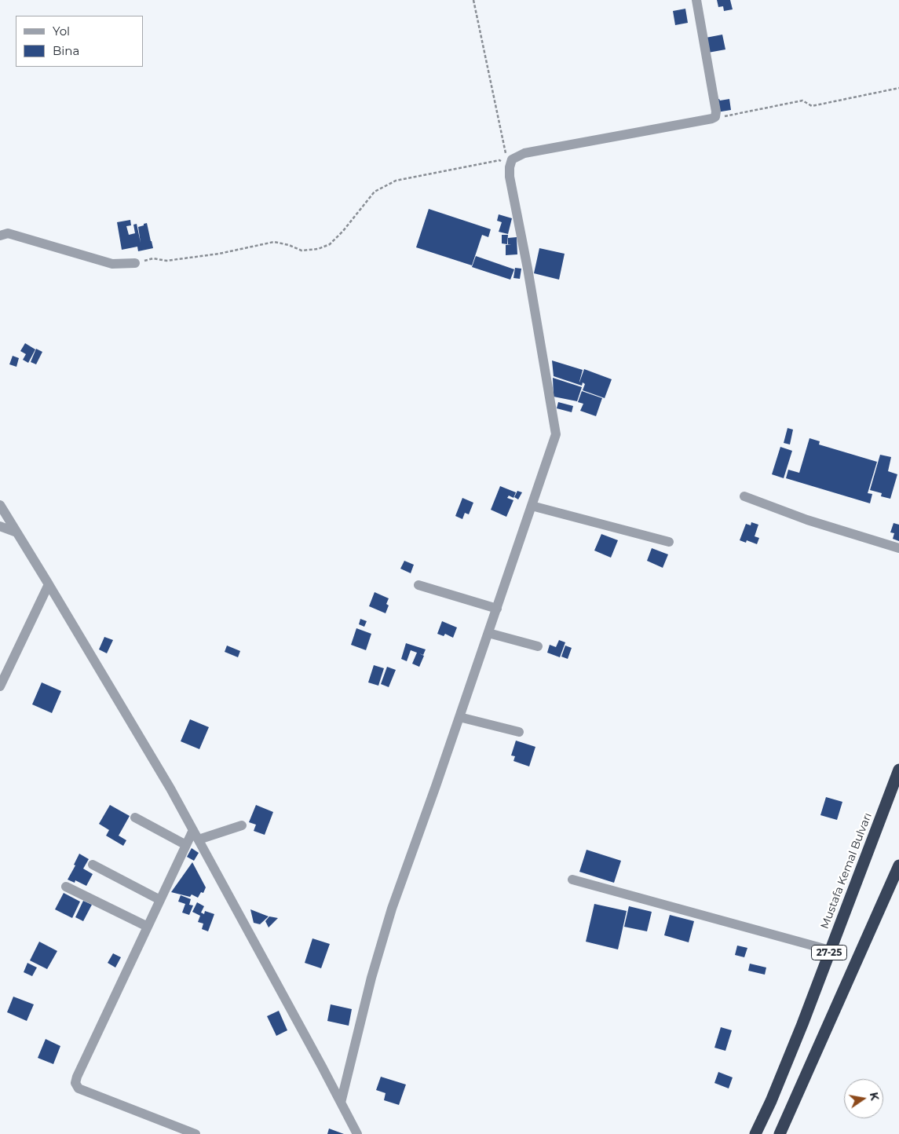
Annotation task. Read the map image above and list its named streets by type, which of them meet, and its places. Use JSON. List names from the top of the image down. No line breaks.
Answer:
{"streets":{"highway":["Mustafa Kemal Bulvarı","27-25"]},"legend":["Yol","Bina"],"north":"right"}
